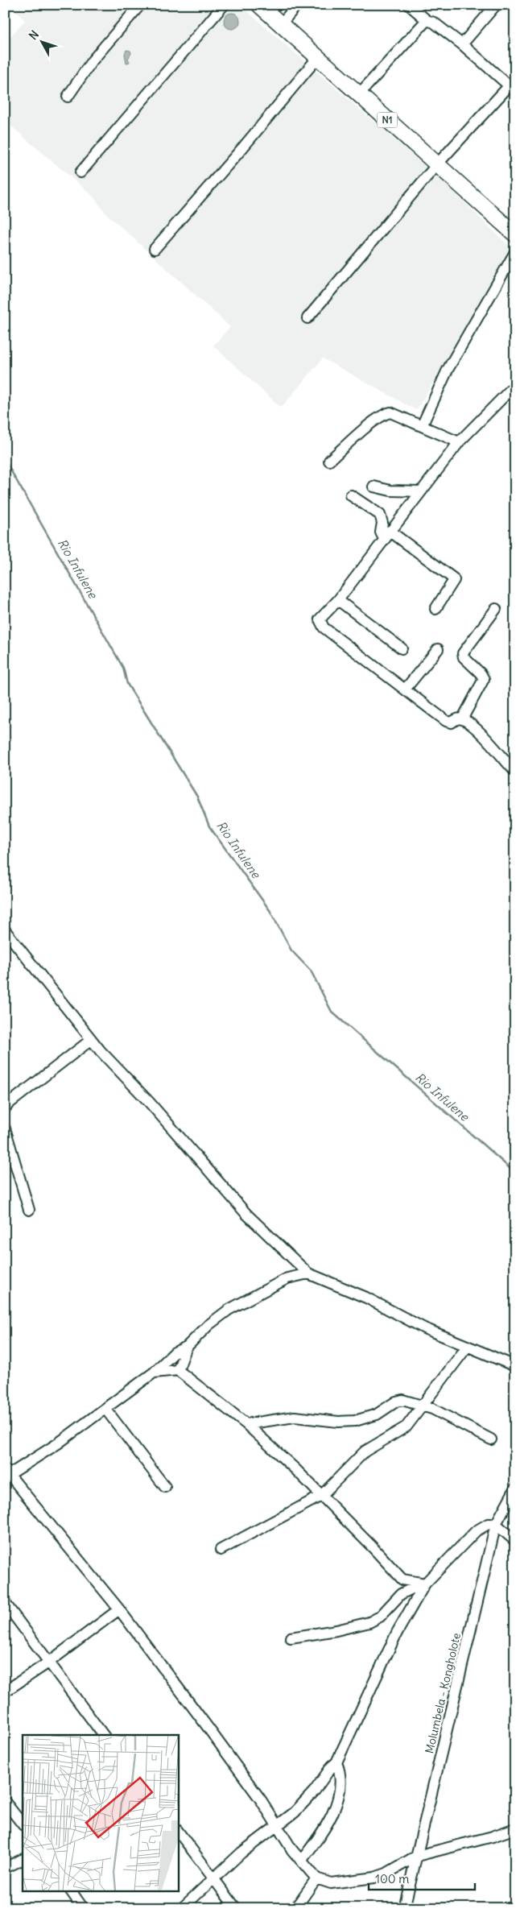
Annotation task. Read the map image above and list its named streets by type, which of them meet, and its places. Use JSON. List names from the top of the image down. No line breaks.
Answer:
{"streets":{"highway":["N1"],"street":["Molumbela - Kongholote"]},"water":["Rio Infulene"],"scale_bar":"100 m","north":"top left"}
